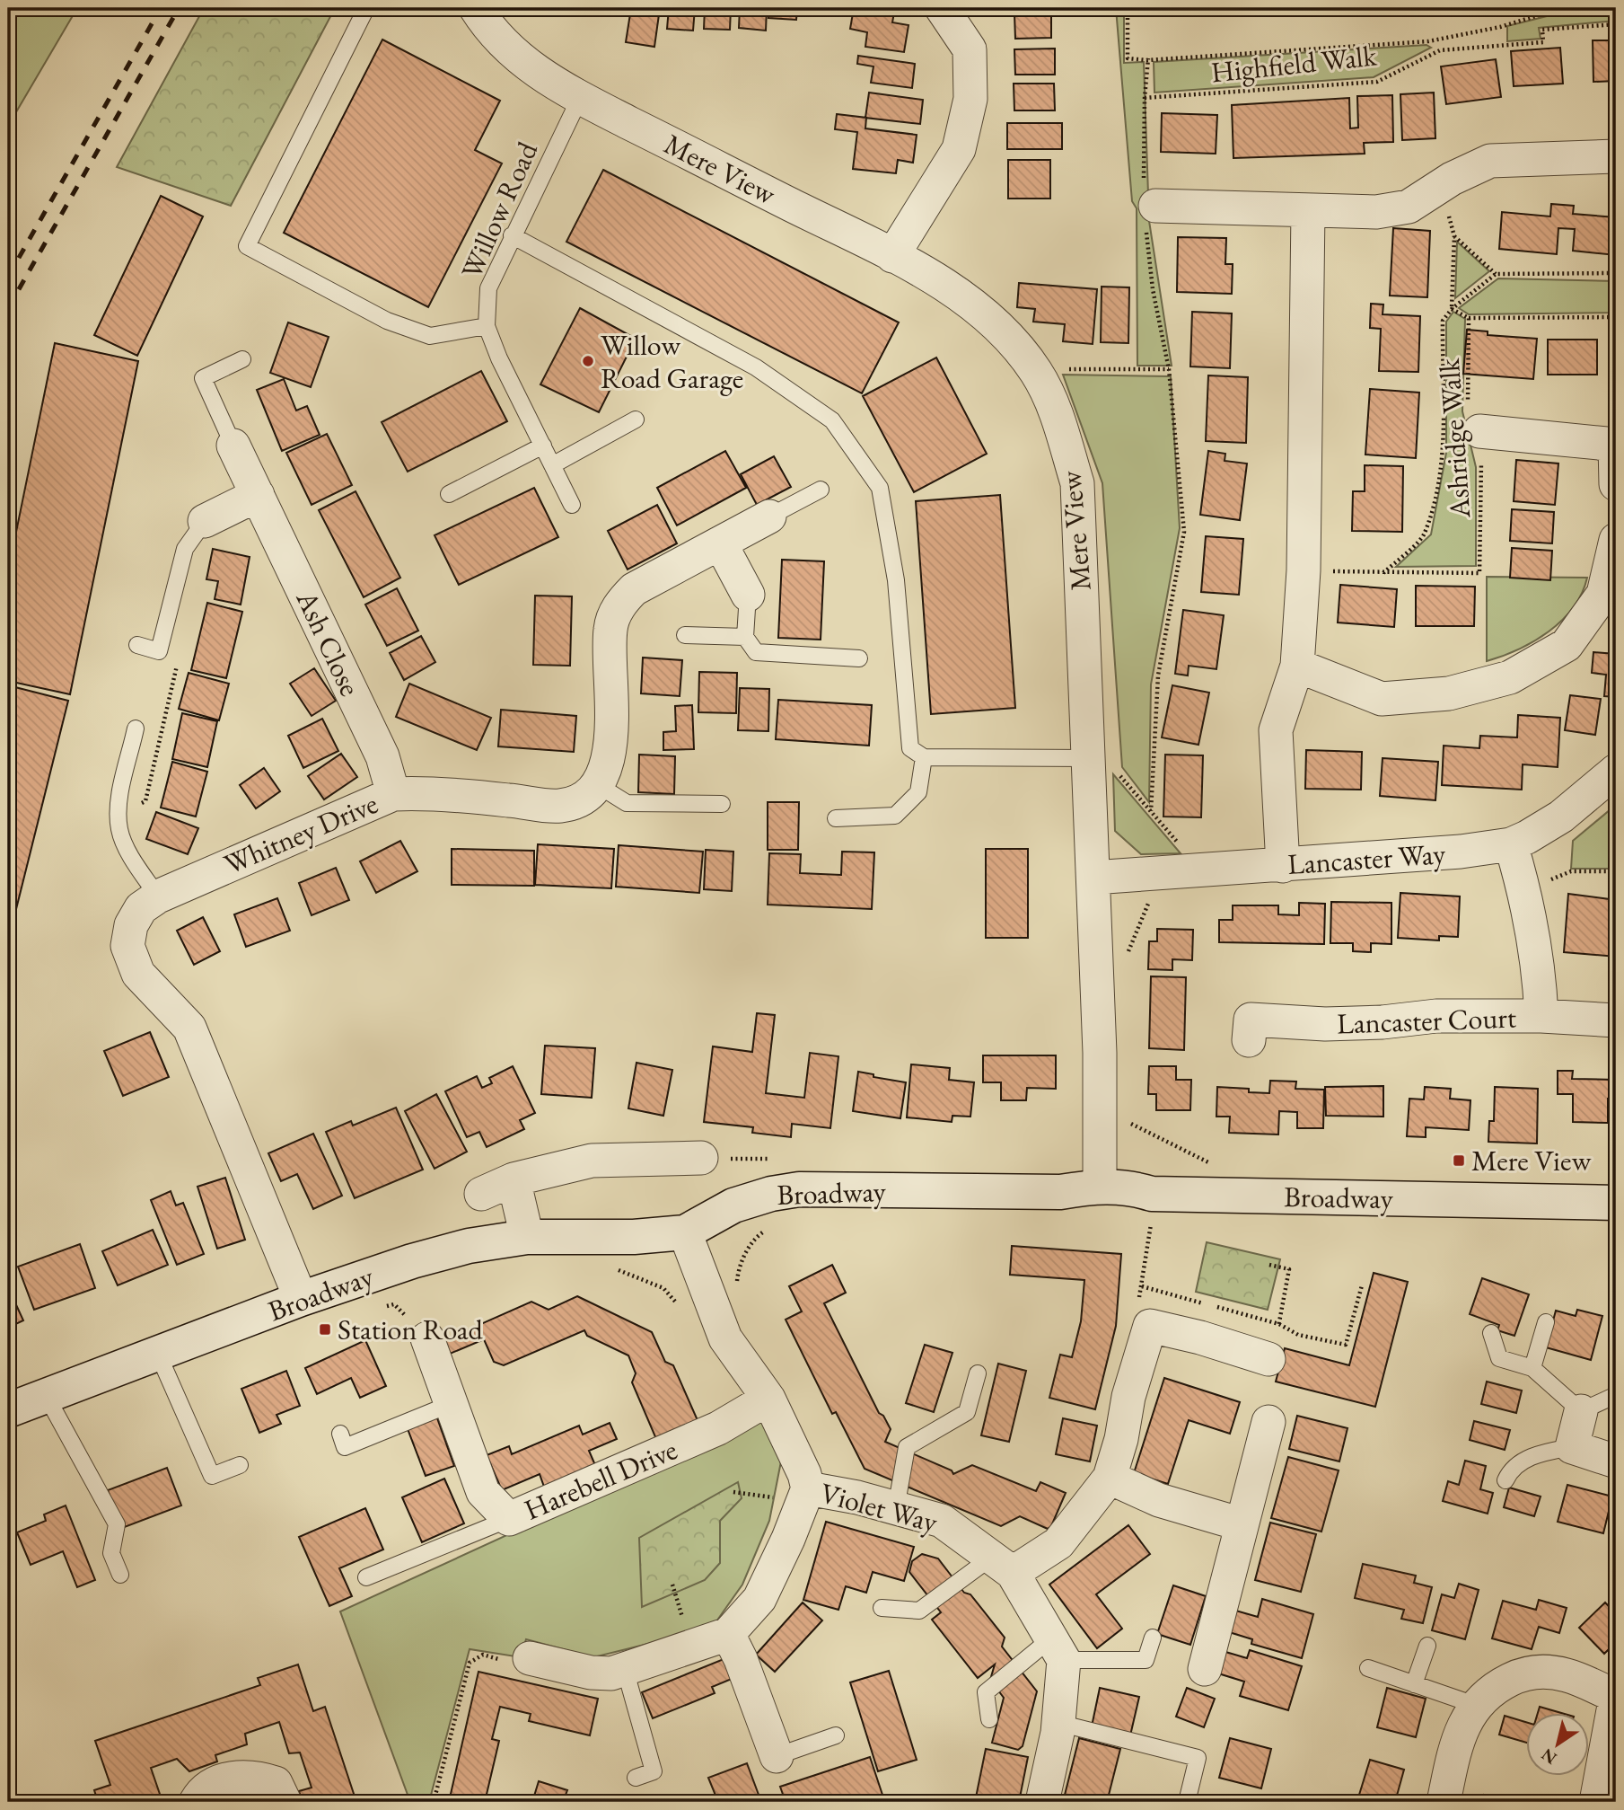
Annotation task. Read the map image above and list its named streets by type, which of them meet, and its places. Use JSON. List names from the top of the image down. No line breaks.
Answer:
{"streets":{"main road":["Broadway"],"street":["Mere View","Ash Close","Whitney Drive","Lancaster Way","Lancaster Court","Harebell Drive","Violet Way"],"lane":["Willow Road"],"path":["Highfield Walk","Ashridge Walk"]},"crossings":[["Mere View","Willow Road"],["Mere View","Lancaster Way"],["Mere View","Broadway"],["Ash Close","Whitney Drive"],["Whitney Drive","Broadway"],["Lancaster Way","Lancaster Court"],["Broadway","Violet Way"],["Harebell Drive","Violet Way"]],"places":{"other":["Willow Road Garage"],"transit":["Mere View","Station Road"]},"north":"bottom left"}
